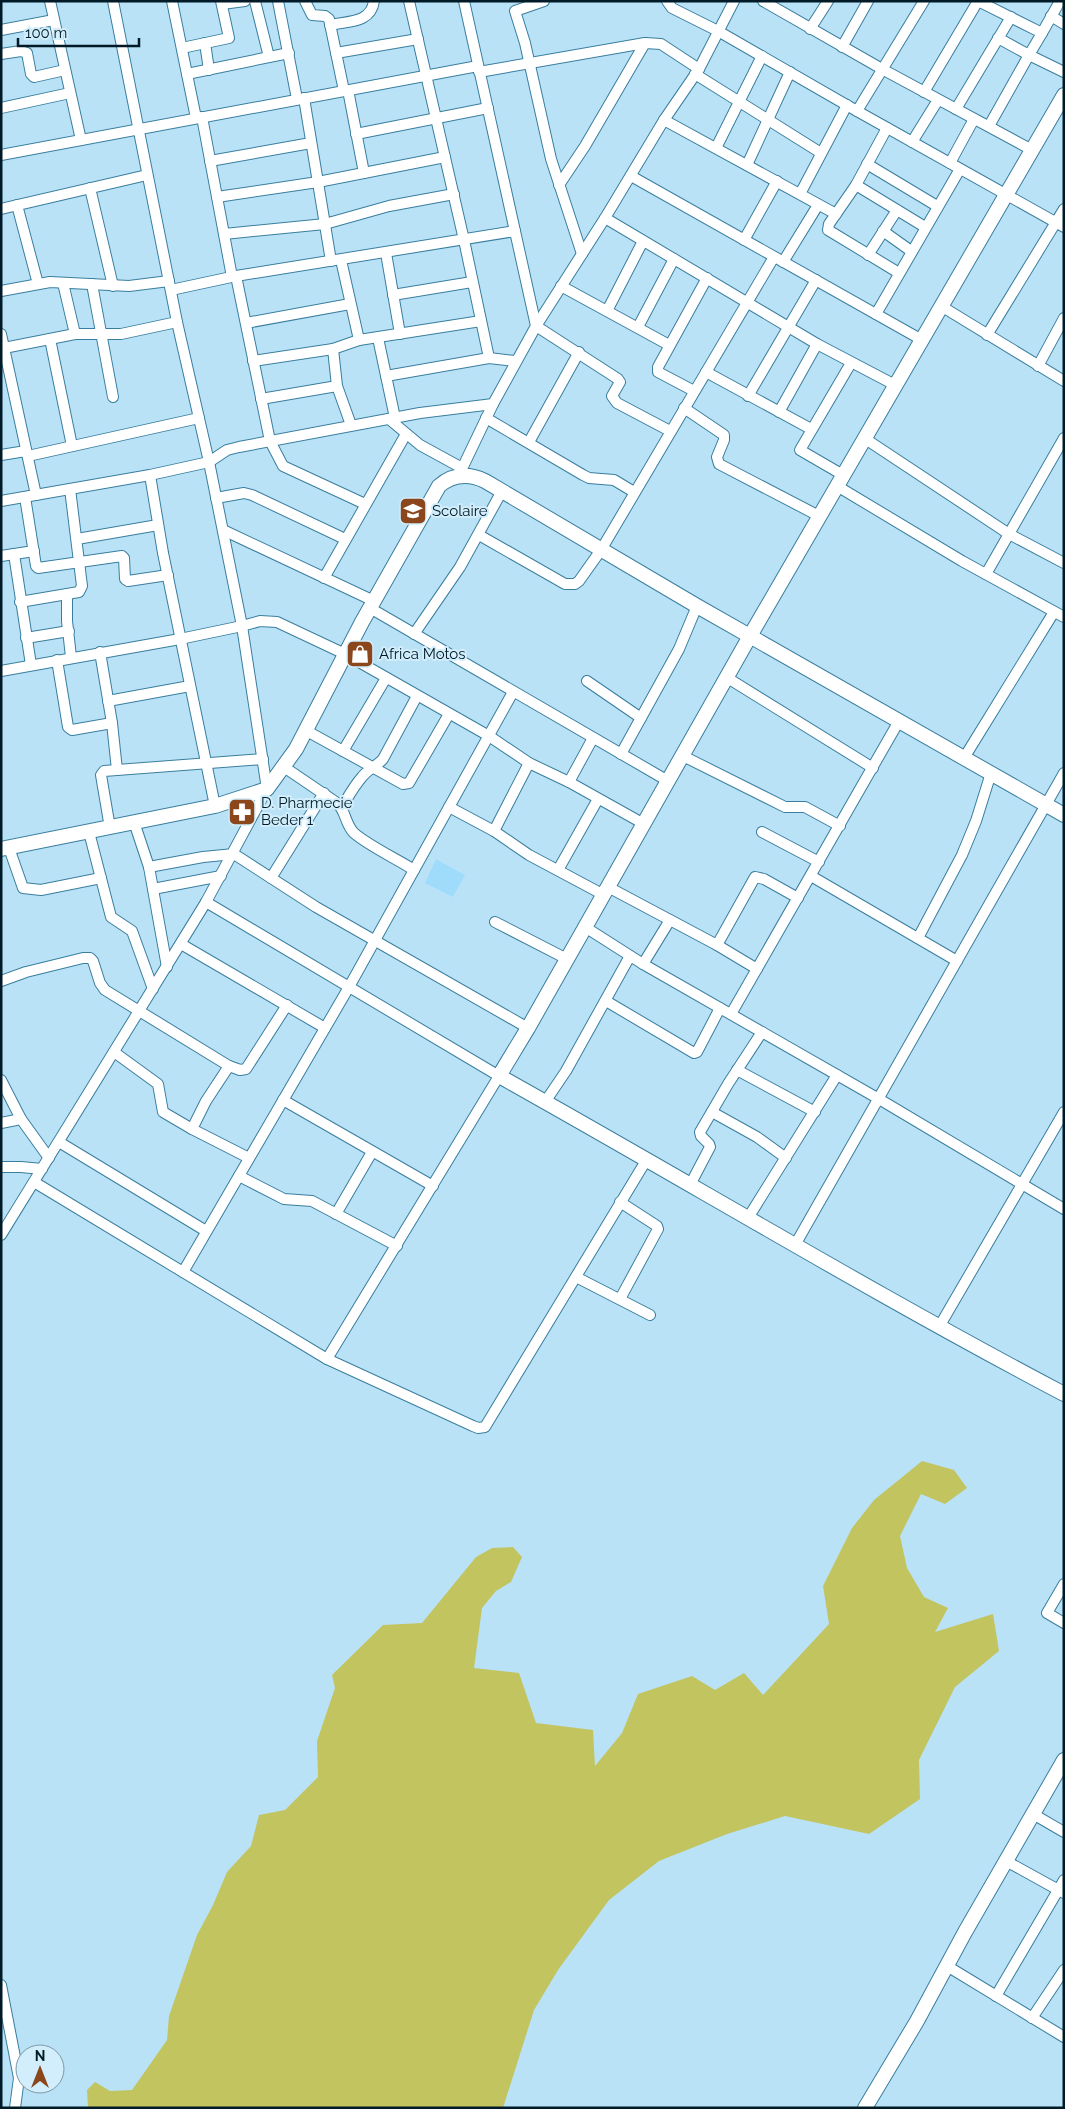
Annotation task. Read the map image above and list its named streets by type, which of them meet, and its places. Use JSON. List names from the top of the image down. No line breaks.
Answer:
{"places":{"school or university":["Scolaire"],"shop":["Africa Motos"],"pharmacy":["D. Pharmecie Beder 1"]},"scale_bar":"100 m","north":"top"}
